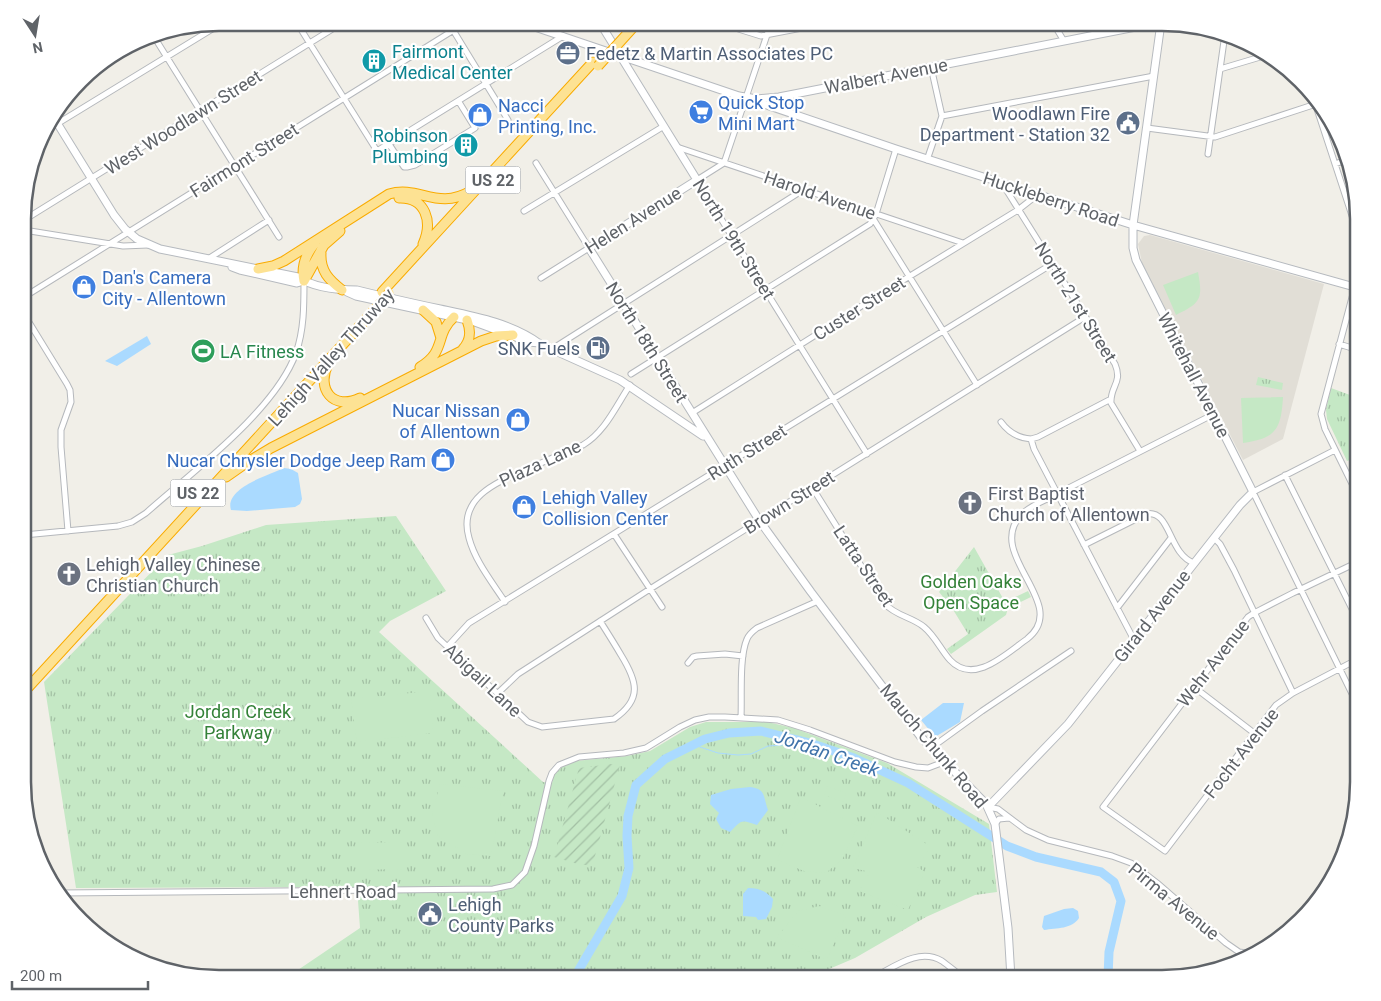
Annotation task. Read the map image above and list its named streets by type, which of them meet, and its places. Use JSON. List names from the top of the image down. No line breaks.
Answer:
{"streets":{"highway":["US 22","Lehigh Valley Thruway"],"main road":["Walbert Avenue","Huckleberry Road","Helen Avenue","North 19th Street","Custer Street","North 18th Street","Whitehall Avenue","Girard Avenue","Mauch Chunk Road"],"street":["West Woodlawn Street","Fairmont Street","Harold Avenue","North 21st Street","Ruth Street","Plaza Lane","Brown Street","Latta Street","Wehr Avenue","Abigail Lane","Focht Avenue","Lehnert Road","Pirma Avenue"]},"crossings":[["Walbert Avenue","Huckleberry Road"],["Walbert Avenue","North 19th Street"],["Harold Avenue","Helen Avenue"],["Harold Avenue","North 19th Street"],["Harold Avenue","Custer Street"],["Huckleberry Road","North 21st Street"],["Huckleberry Road","Custer Street"],["Huckleberry Road","Whitehall Avenue"],["Helen Avenue","North 19th Street"],["Helen Avenue","North 18th Street"],["North 19th Street","Custer Street"],["North 19th Street","Ruth Street"],["North 19th Street","Brown Street"],["North 21st Street","Custer Street"],["North 21st Street","Ruth Street"],["North 21st Street","Brown Street"],["Custer Street","North 18th Street"],["North 18th Street","Ruth Street"],["North 18th Street","Brown Street"],["North 18th Street","Mauch Chunk Road"],["Whitehall Avenue","Latta Street"],["Whitehall Avenue","Girard Avenue"],["Whitehall Avenue","Wehr Avenue"],["Whitehall Avenue","Focht Avenue"],["Ruth Street","Plaza Lane"],["Ruth Street","Abigail Lane"],["Brown Street","Latta Street"],["Brown Street","Abigail Lane"],["Brown Street","Mauch Chunk Road"],["Girard Avenue","Mauch Chunk Road"],["Girard Avenue","Pirma Avenue"],["Wehr Avenue","Focht Avenue"],["Mauch Chunk Road","Pirma Avenue"]],"water":["Jordan Creek"],"parks":["Golden Oaks Open Space","Jordan Creek Parkway"],"places":{"office":["Fedetz & Martin Associates PC"],"building":["Fairmont Medical Center","Robinson Plumbing"],"supermarket":["Quick Stop Mini Mart"],"shop":["Nacci Printing, Inc.","Dan's Camera City - Allentown","Nucar Nissan of Allentown","Nucar Chrysler Dodge Jeep Ram","Lehigh Valley Collision Center"],"public building":["Woodlawn Fire Department - Station 32","Lehigh County Parks"],"fuel station":["SNK Fuels"],"sports":["LA Fitness"],"church":["First Baptist Church of Allentown","Lehigh Valley Chinese Christian Church"]},"scale_bar":"200 m","north":"bottom"}
